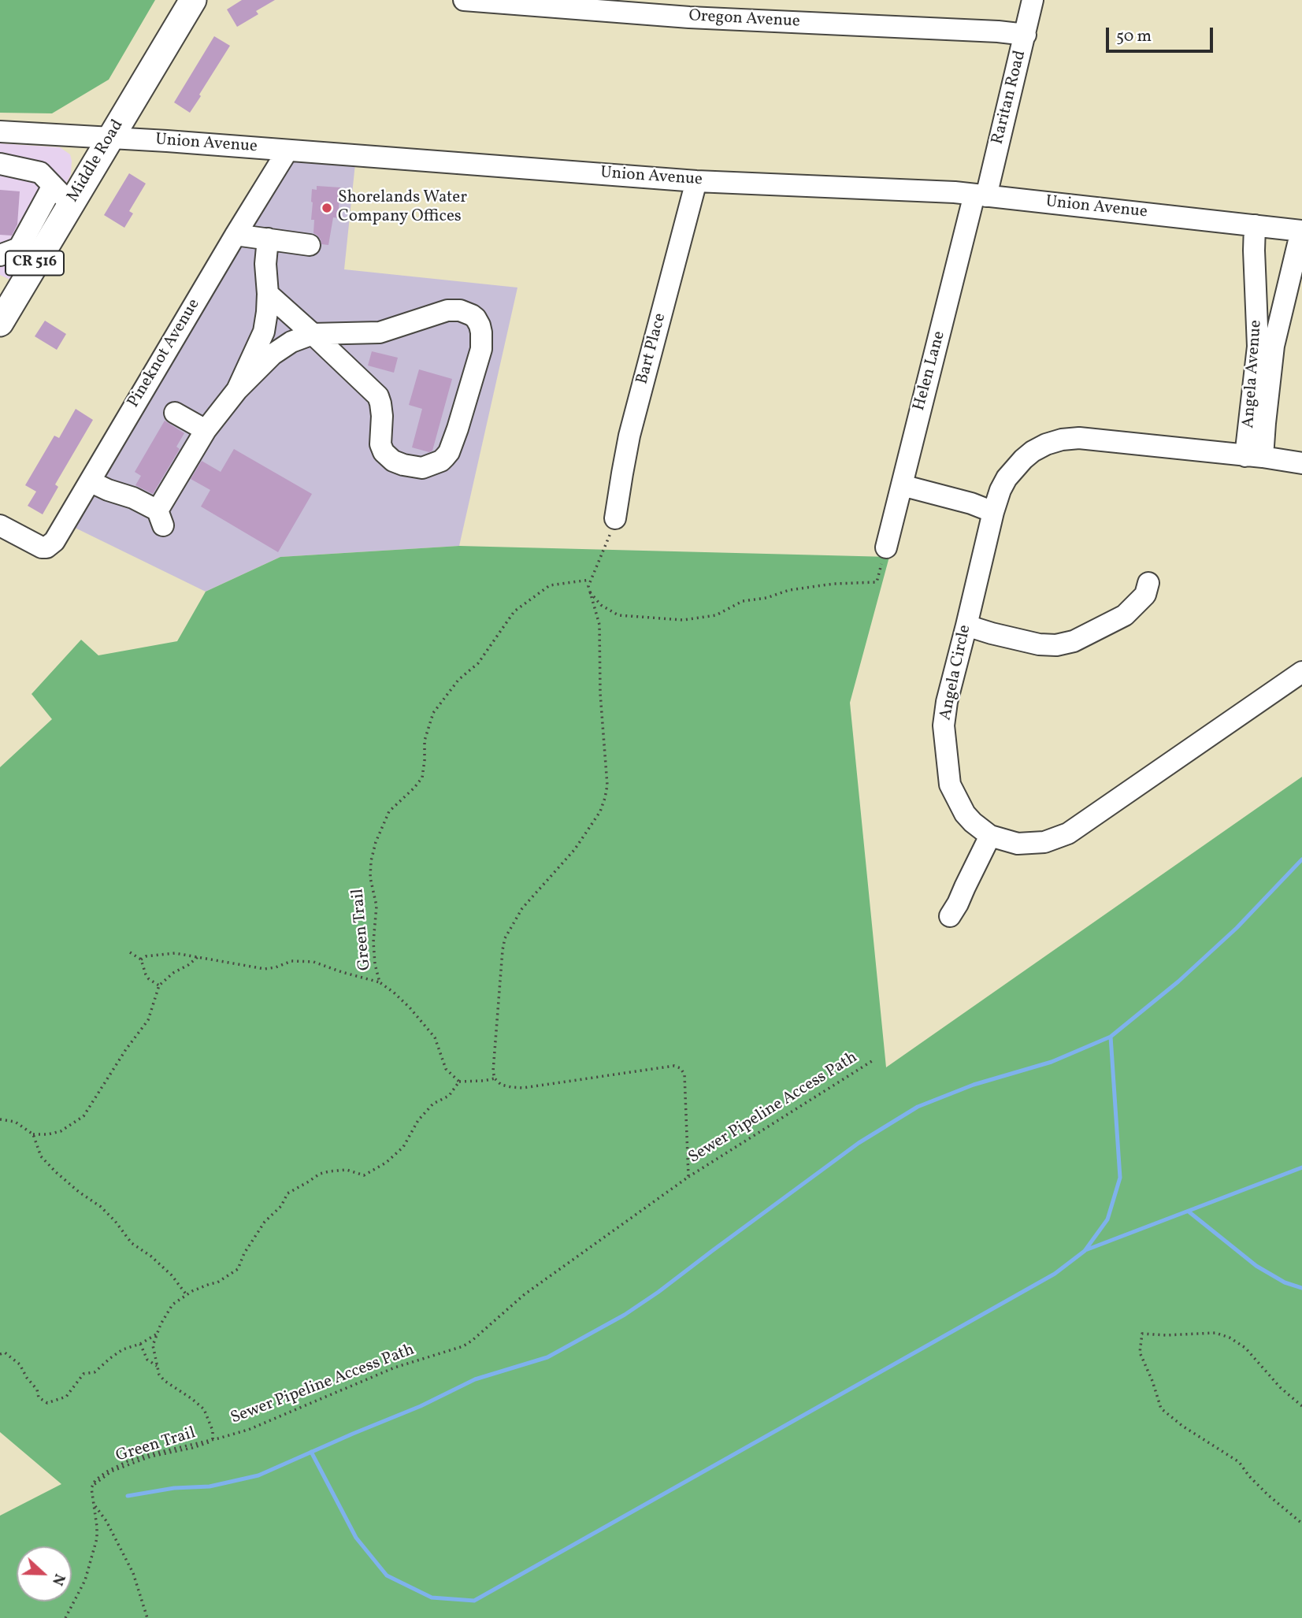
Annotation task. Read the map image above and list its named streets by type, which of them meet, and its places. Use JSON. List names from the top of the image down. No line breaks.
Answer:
{"streets":{"main road":["Middle Road","CR 516"],"street":["Oregon Avenue","Raritan Road","Union Avenue","Bart Place","Pineknot Avenue","Helen Lane","Angela Avenue","Angela Circle"],"path":["Green Trail","Sewer Pipeline Access Path"]},"crossings":[["Oregon Avenue","Raritan Road"],["Raritan Road","Union Avenue"],["Raritan Road","Helen Lane"],["Union Avenue","Middle Road"],["Union Avenue","Bart Place"],["Union Avenue","Pineknot Avenue"],["Union Avenue","Helen Lane"],["Union Avenue","Angela Avenue"],["Angela Avenue","Angela Circle"],["Green Trail","Sewer Pipeline Access Path"]],"places":["Shorelands Water Company Offices"],"scale_bar":"50 m","north":"right"}
